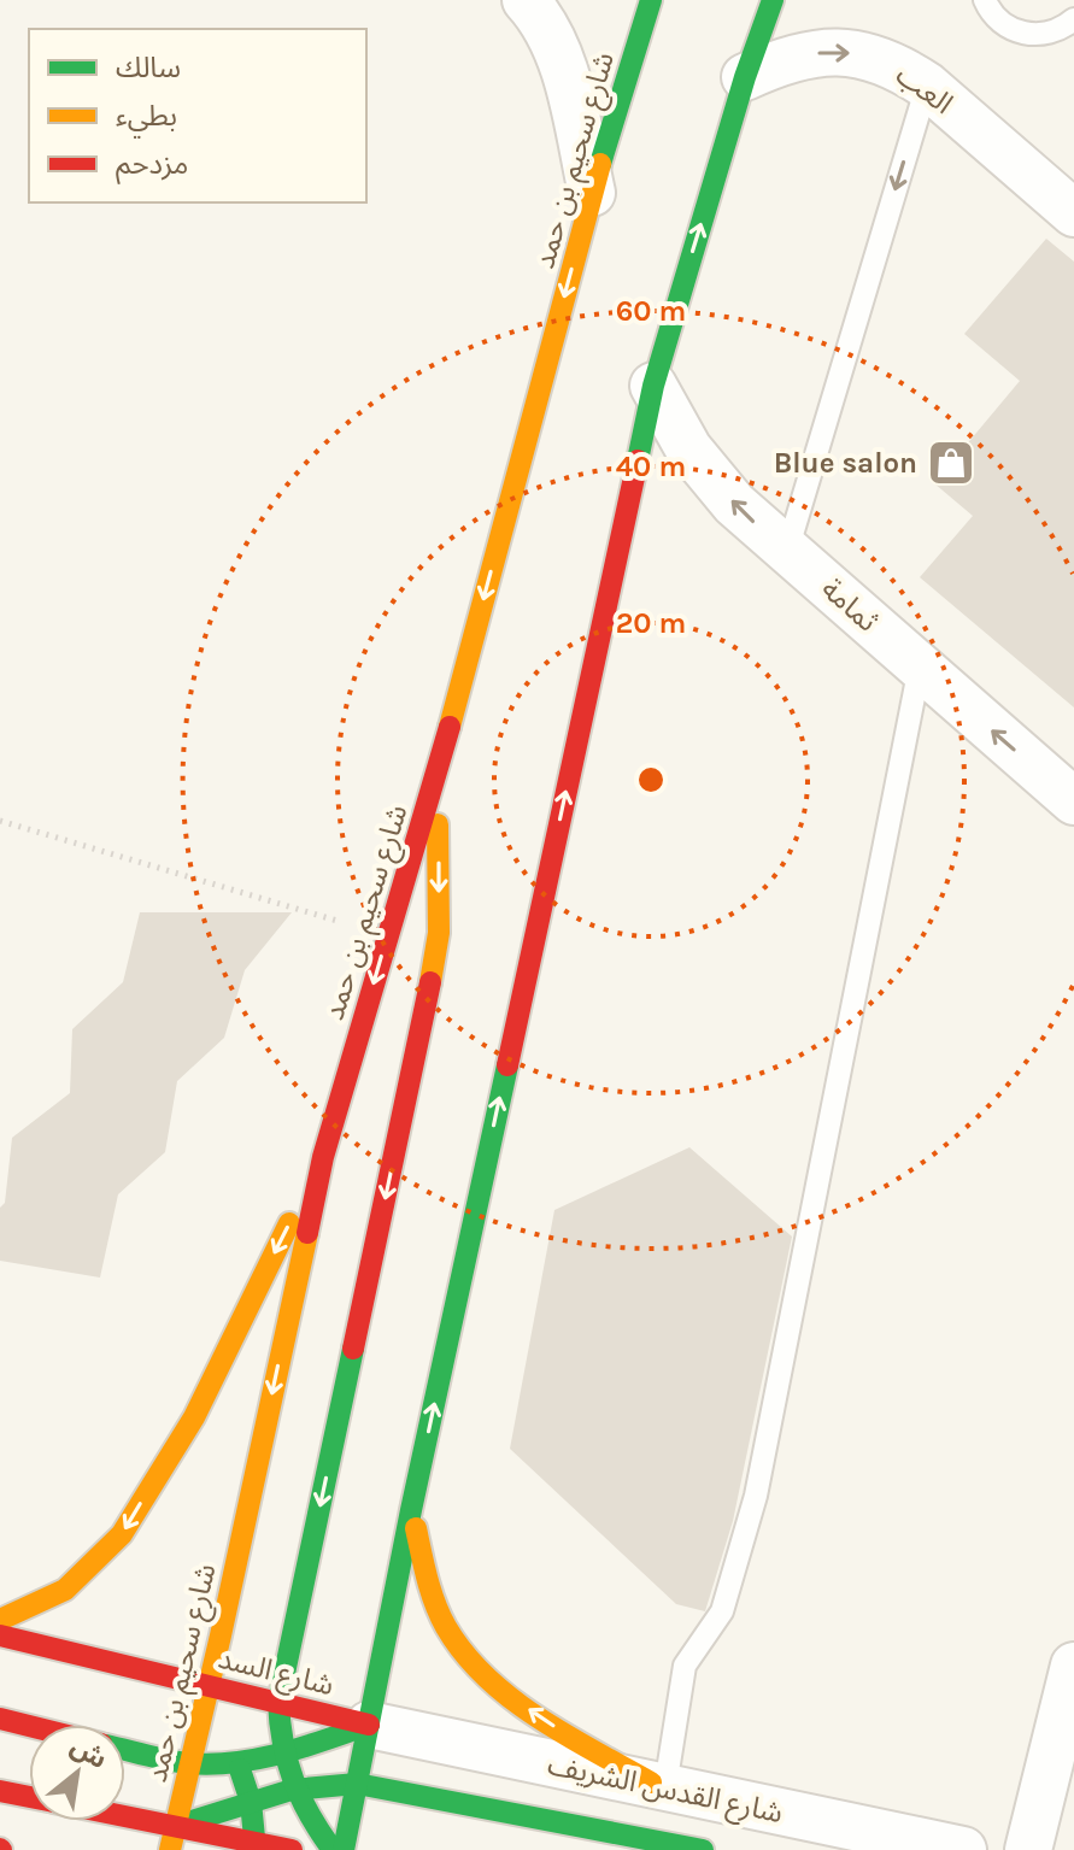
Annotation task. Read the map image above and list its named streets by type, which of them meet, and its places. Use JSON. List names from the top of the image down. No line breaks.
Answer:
{"streets":{"main road":["شارع سحيم بن حمد","شارع السد"],"street":["العب","ثمامة","شارع القدس الشريف"]},"crossings":[["شارع سحيم بن حمد","شارع السد"],["شارع السد","شارع القدس الشريف"]],"one_way":["العب","ثمامة"],"places":{"shop":["Blue salon"]},"legend":["سالك","بطيء","مزدحم"],"north":"top right","rings":["60 m","40 m","20 m"]}
